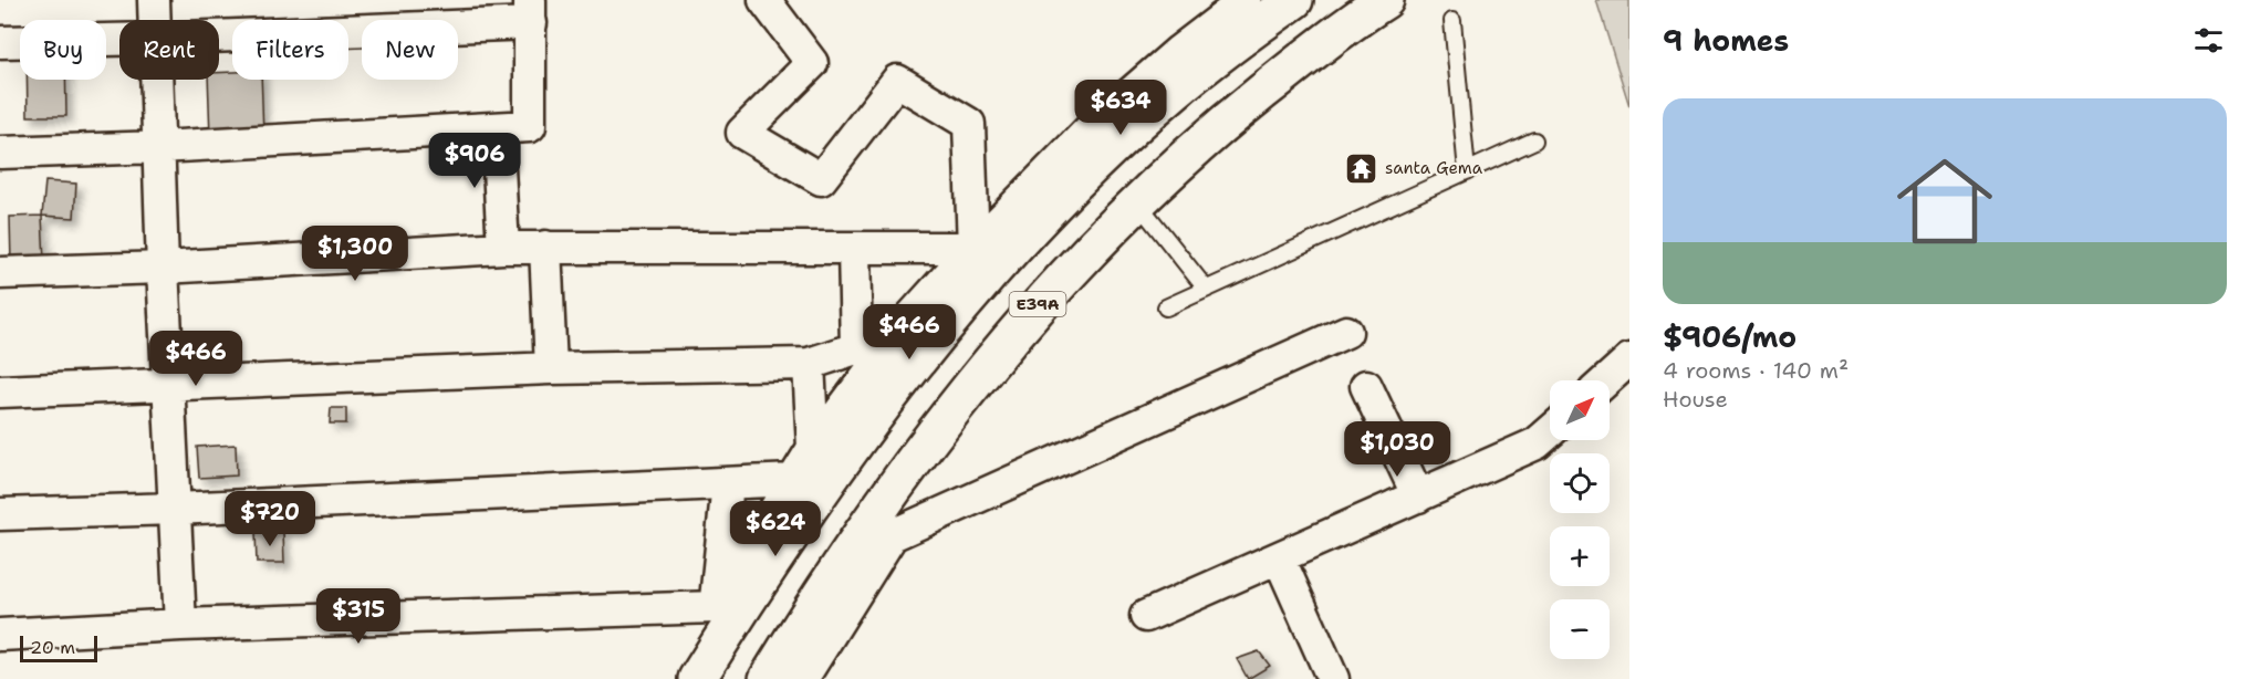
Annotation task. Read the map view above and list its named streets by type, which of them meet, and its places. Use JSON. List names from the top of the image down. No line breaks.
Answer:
{"streets":{"main road":["E39A"]},"places":{"temple":["santa Gema"]},"scale_bar":"20 m","north":"top right","page":{"heading":"9 homes","chip":["Buy","Rent","Filters","New"],"price":["$634","$906","$1,300","$466","$466","$1,030","$720","$624","$315"],"list":[{"name":"$906/mo","note":"4 rooms · 140 m² · House"}],"map_buttons":["+","−"],"scale":"20 m"}}
